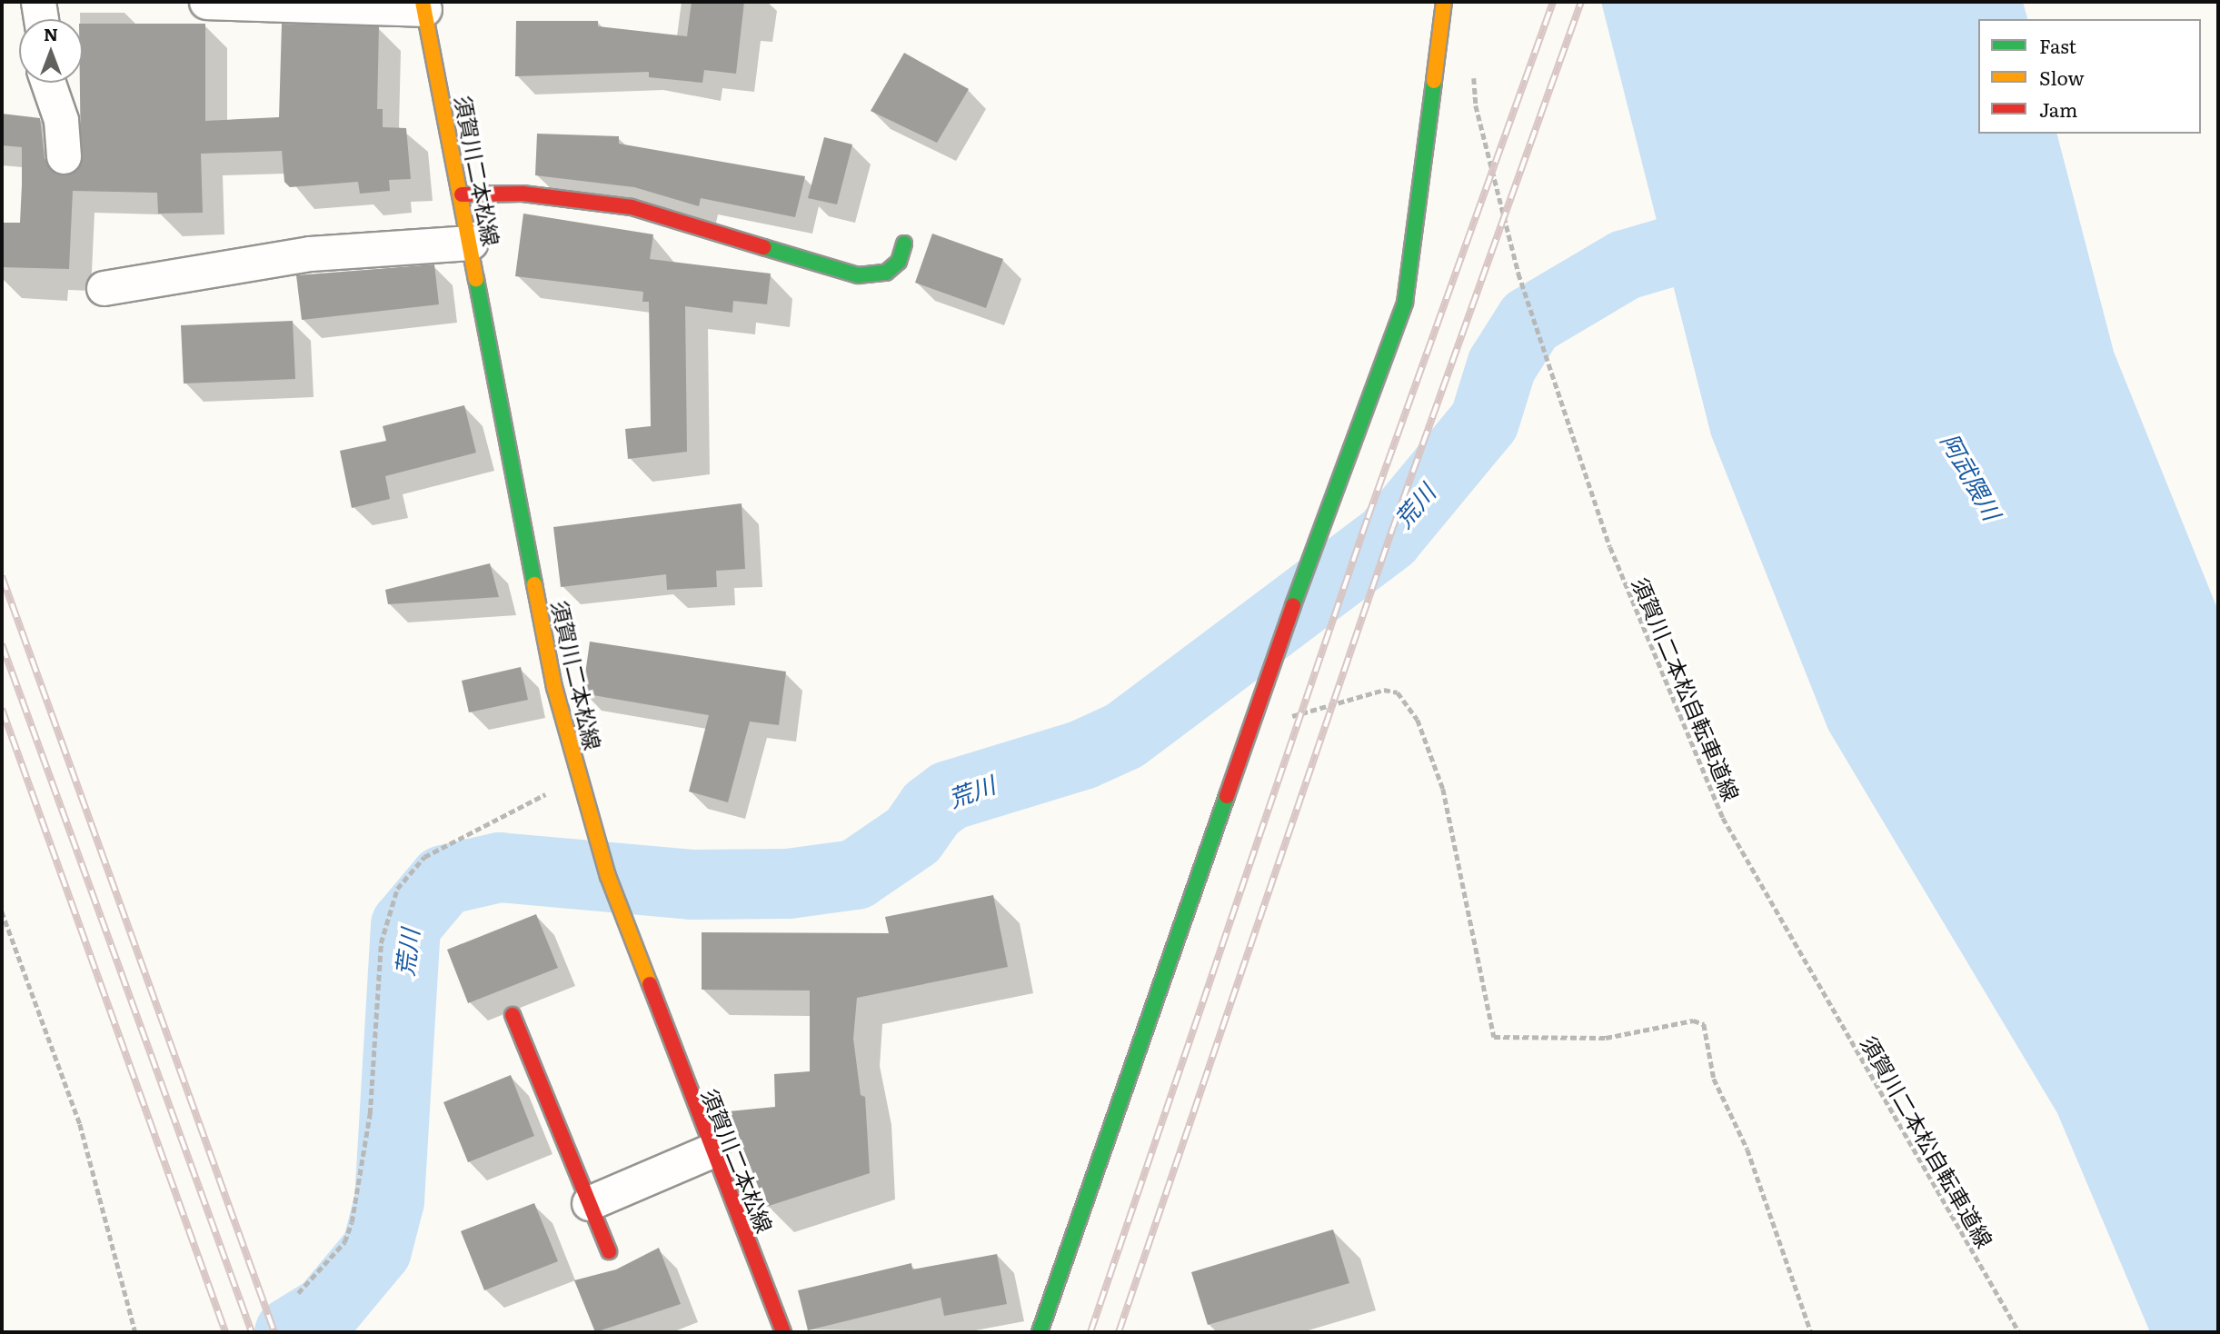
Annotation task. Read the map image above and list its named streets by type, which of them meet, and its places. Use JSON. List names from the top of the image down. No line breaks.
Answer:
{"streets":{"street":["須賀川二本松線"],"path":["須賀川二本松自転車道線"]},"water":["阿武隈川","荒川"],"legend":["Fast","Slow","Jam"],"north":"top"}
